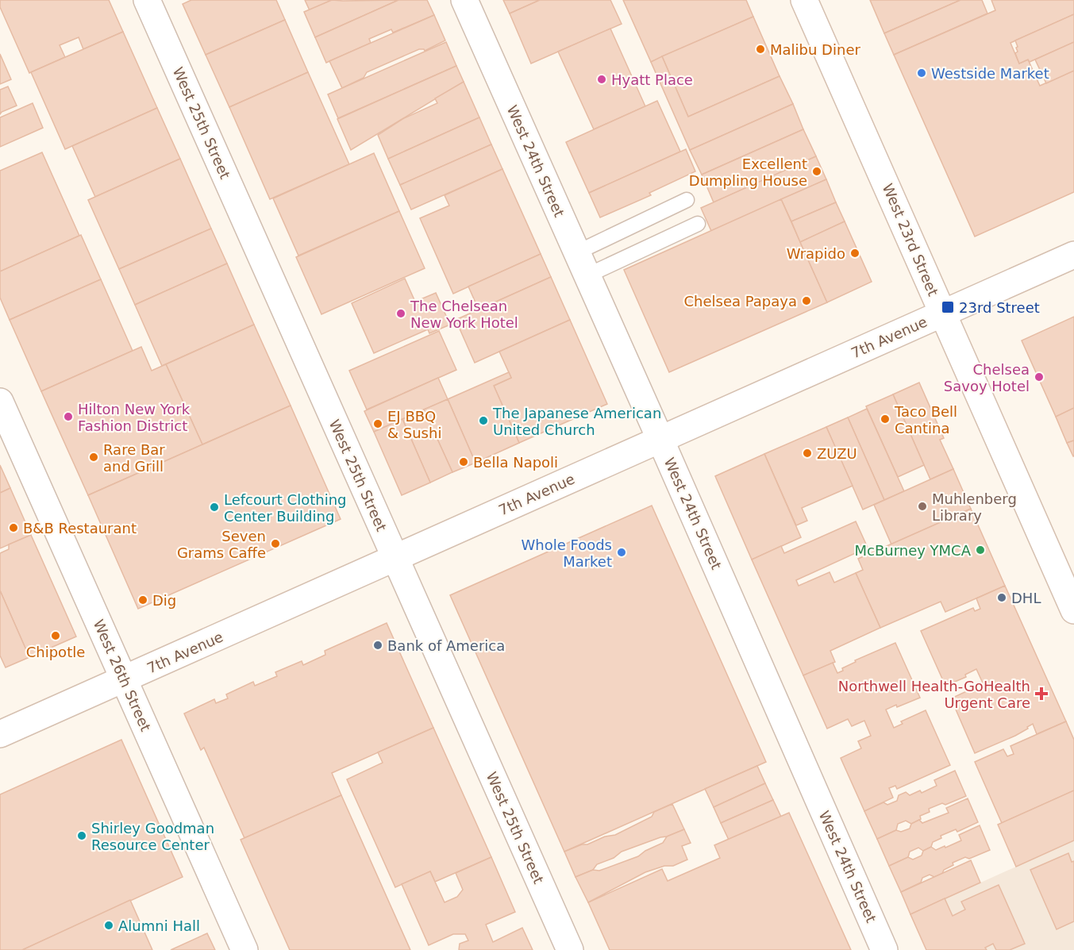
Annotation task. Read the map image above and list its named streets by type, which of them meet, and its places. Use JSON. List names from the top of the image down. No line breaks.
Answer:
{"streets":{"street":["West 25th Street","West 24th Street","West 23rd Street","7th Avenue","West 26th Street"]},"crossings":[["West 25th Street","7th Avenue"],["West 24th Street","7th Avenue"],["West 23rd Street","7th Avenue"],["7th Avenue","West 26th Street"]],"places":{"other":["Malibu Diner","Westside Market","Hyatt Place","Excellent Dumpling House","Wrapido","Chelsea Papaya","The Chelsean New York Hotel","Chelsea Savoy Hotel","Hilton New York Fashion District","Taco Bell Cantina","The Japanese American United Church","EJ BBQ & Sushi","ZUZU","Rare Bar and Grill","Bella Napoli","Muhlenberg Library","Lefcourt Clothing Center Building","B&B Restaurant","Seven Grams Caffe","McBurney YMCA","Whole Foods Market","DHL","Dig","Chipotle","Bank of America","Shirley Goodman Resource Center","Alumni Hall"],"transit":["23rd Street"],"health":["Northwell Health-GoHealth Urgent Care"]}}
